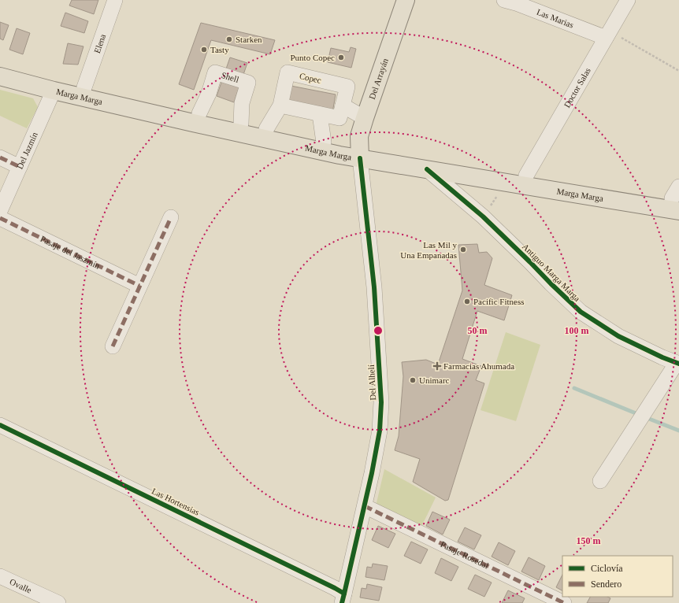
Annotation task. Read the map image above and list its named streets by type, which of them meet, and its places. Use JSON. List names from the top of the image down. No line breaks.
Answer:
{"streets":{"main road":["Del Arrayán","Marga Marga"],"street":["Las Marias","Elena","Shell","Copec","Doctor Salas","Del Jazmín","Pasaje del Jaszmín","Antiguo Marga Marga","Del Alhelí","Las Hortensias","Pasaje Rosedal","Ovalle"]},"crossings":[["Las Marias","Doctor Salas"],["Elena","Marga Marga"],["Shell","Marga Marga"],["Copec","Marga Marga"],["Del Arrayán","Marga Marga"],["Del Arrayán","Del Alhelí"],["Doctor Salas","Marga Marga"],["Marga Marga","Del Jazmín"],["Marga Marga","Antiguo Marga Marga"],["Marga Marga","Del Alhelí"],["Del Alhelí","Las Hortensias"],["Del Alhelí","Pasaje Rosedal"]],"places":{"other":["Starken","Tasty","Punto Copec","Las Mil y Una Empanadas","Pacific Fitness","Unimarc"],"health":["Farmacias Ahumada"]},"legend":["Ciclovía","Sendero"],"rings":["50 m","100 m","150 m"]}
